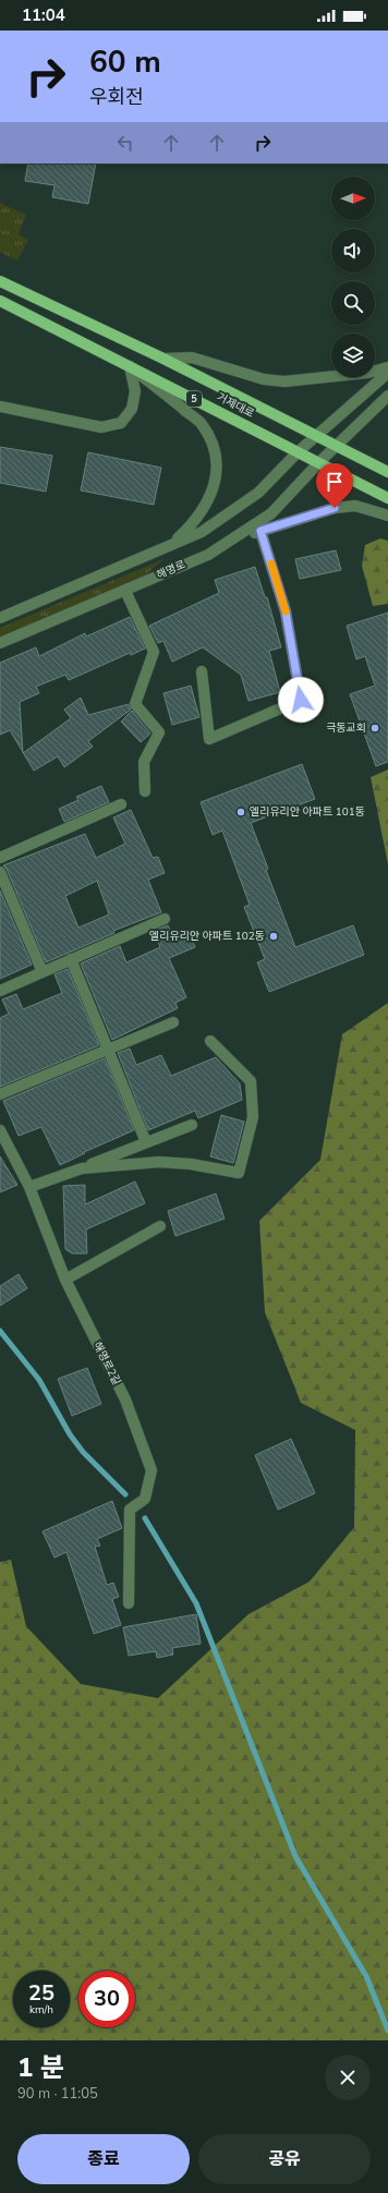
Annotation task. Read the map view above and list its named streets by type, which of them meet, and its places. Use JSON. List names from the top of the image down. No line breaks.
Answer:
{"streets":{"main road":["5","거제대로"],"street":["해명로","해명로2길"]},"crossings":[["거제대로","해명로"]],"places":["극동교회","엘리유리안 아파트 101동","엘리유리안 아파트 102동"],"north":"right","page":{"status":"11:04","turn":["60 m","우회전"],"speed":"25 km/h","limit":"30","heading":["1 분","90 m · 11:05"],"buttons":["종료","공유"]}}
